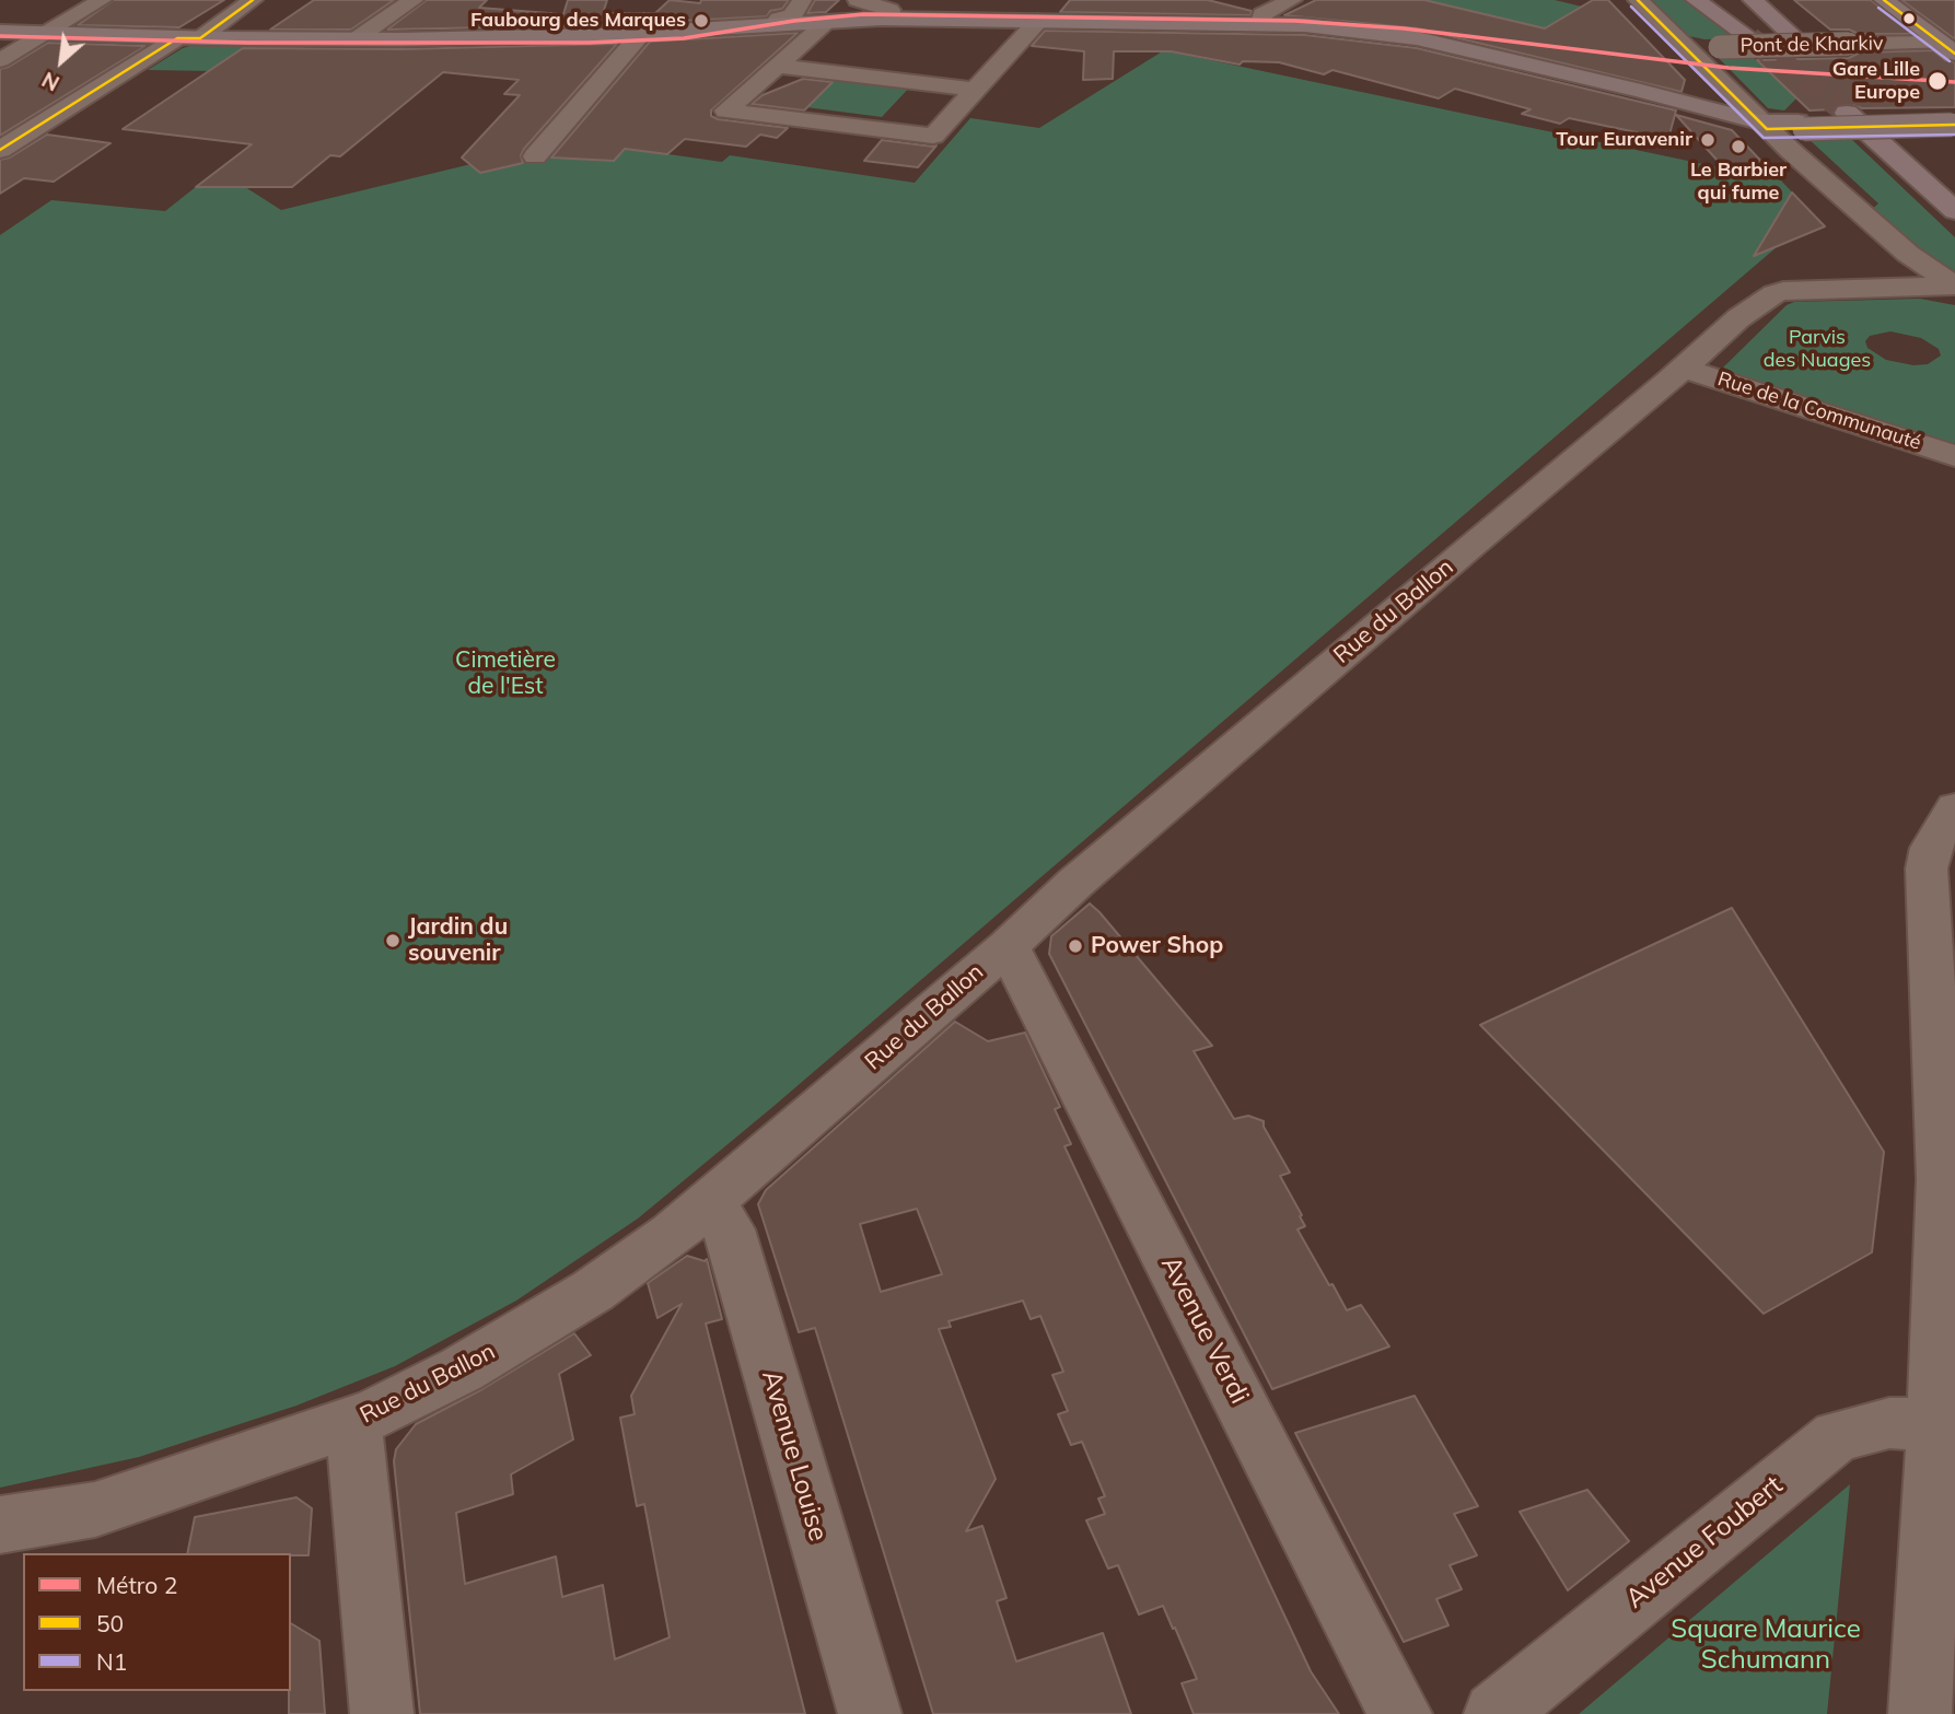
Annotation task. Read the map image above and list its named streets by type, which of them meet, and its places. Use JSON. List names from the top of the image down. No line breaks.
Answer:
{"streets":{"street":["Pont de Kharkiv","Rue de la Communauté","Rue du Ballon","Avenue Verdi","Avenue Louise","Avenue Foubert"]},"crossings":[["Rue de la Communauté","Rue du Ballon"],["Rue du Ballon","Avenue Verdi"],["Rue du Ballon","Avenue Louise"]],"parks":["Parvis des Nuages","Cimetière de l'Est","Square Maurice Schumann"],"places":["Faubourg des Marques","Gare Lille Europe","Tour Euravenir","Le Barbier qui fume","Jardin du souvenir","Power Shop"],"lines":["transit line 50","transit line N1","metro line 2"],"legend":["Métro 2","50","N1"],"north":"bottom left"}
